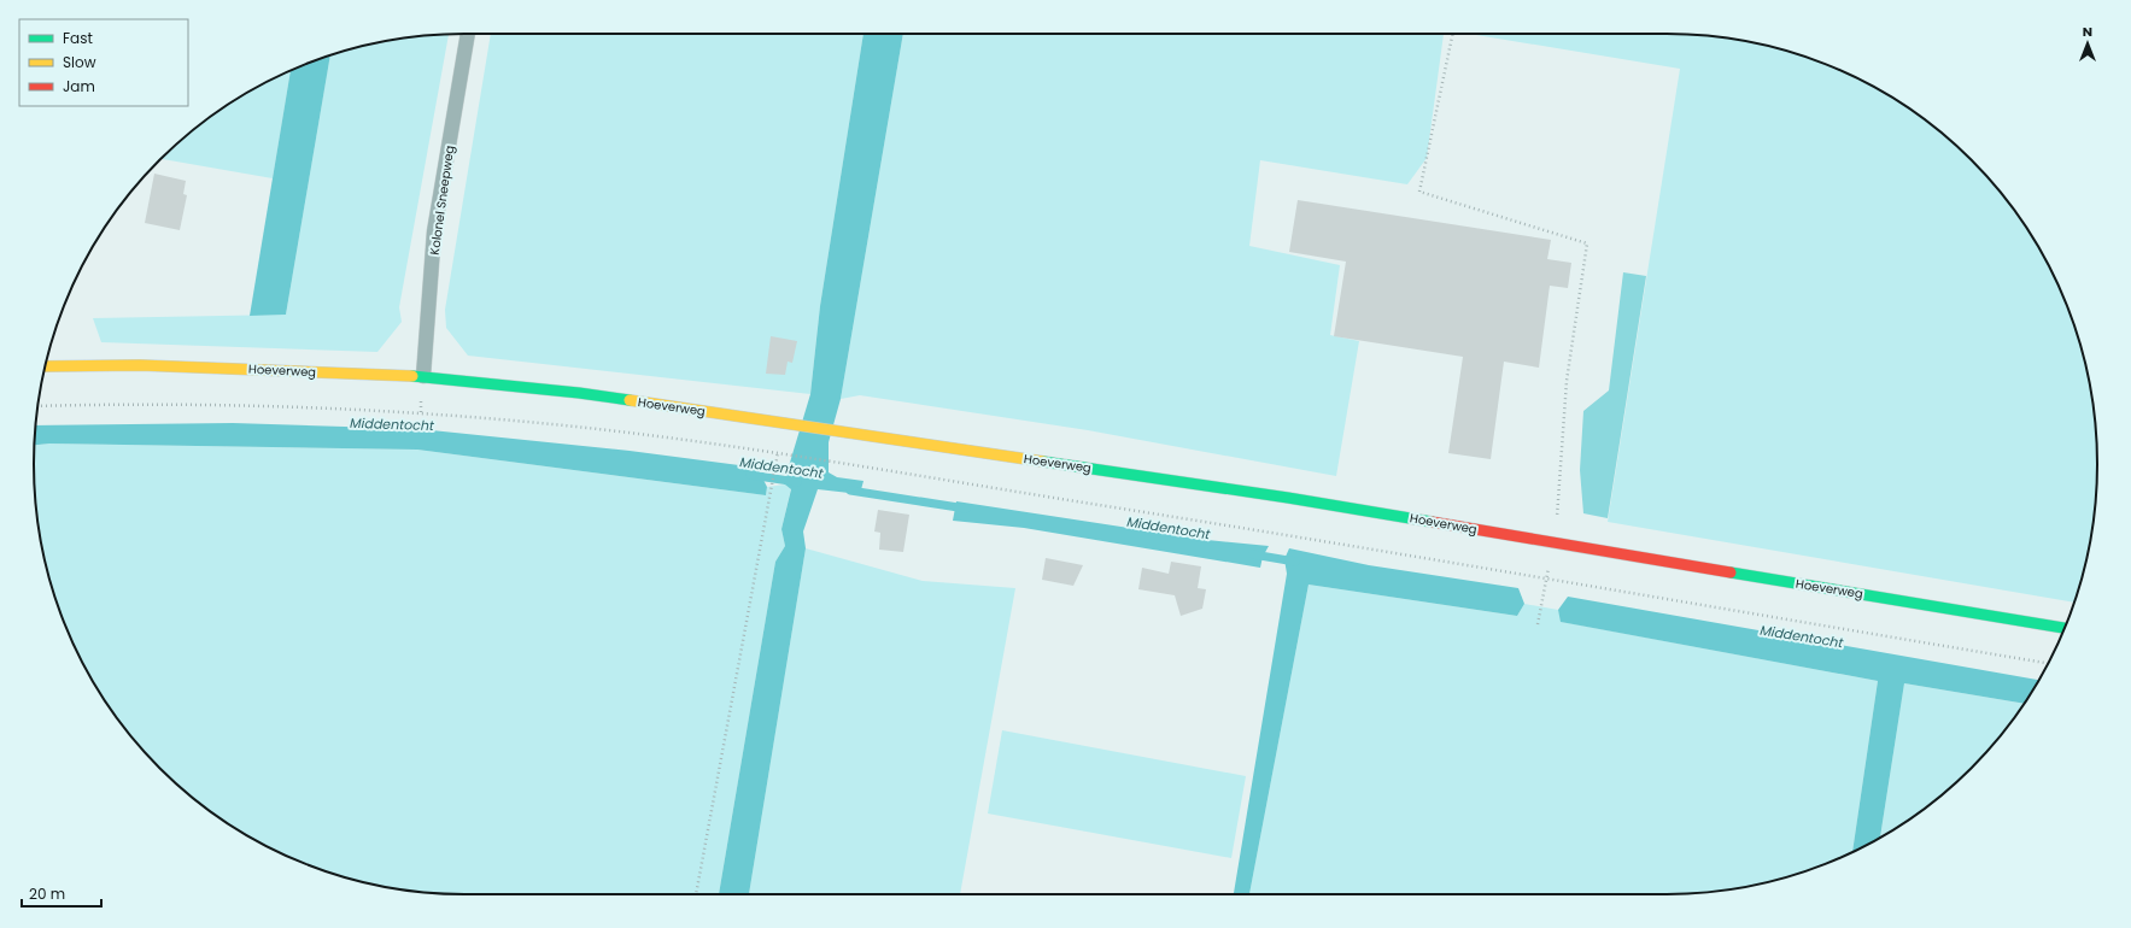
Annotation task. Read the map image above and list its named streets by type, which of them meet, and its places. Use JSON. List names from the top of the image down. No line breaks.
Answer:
{"streets":{"main road":["Hoeverweg"],"lane":["Kolonel Sneepweg"]},"crossings":[["Kolonel Sneepweg","Hoeverweg"]],"water":["Middentocht"],"legend":["Fast","Slow","Jam"],"scale_bar":"20 m","north":"top"}
